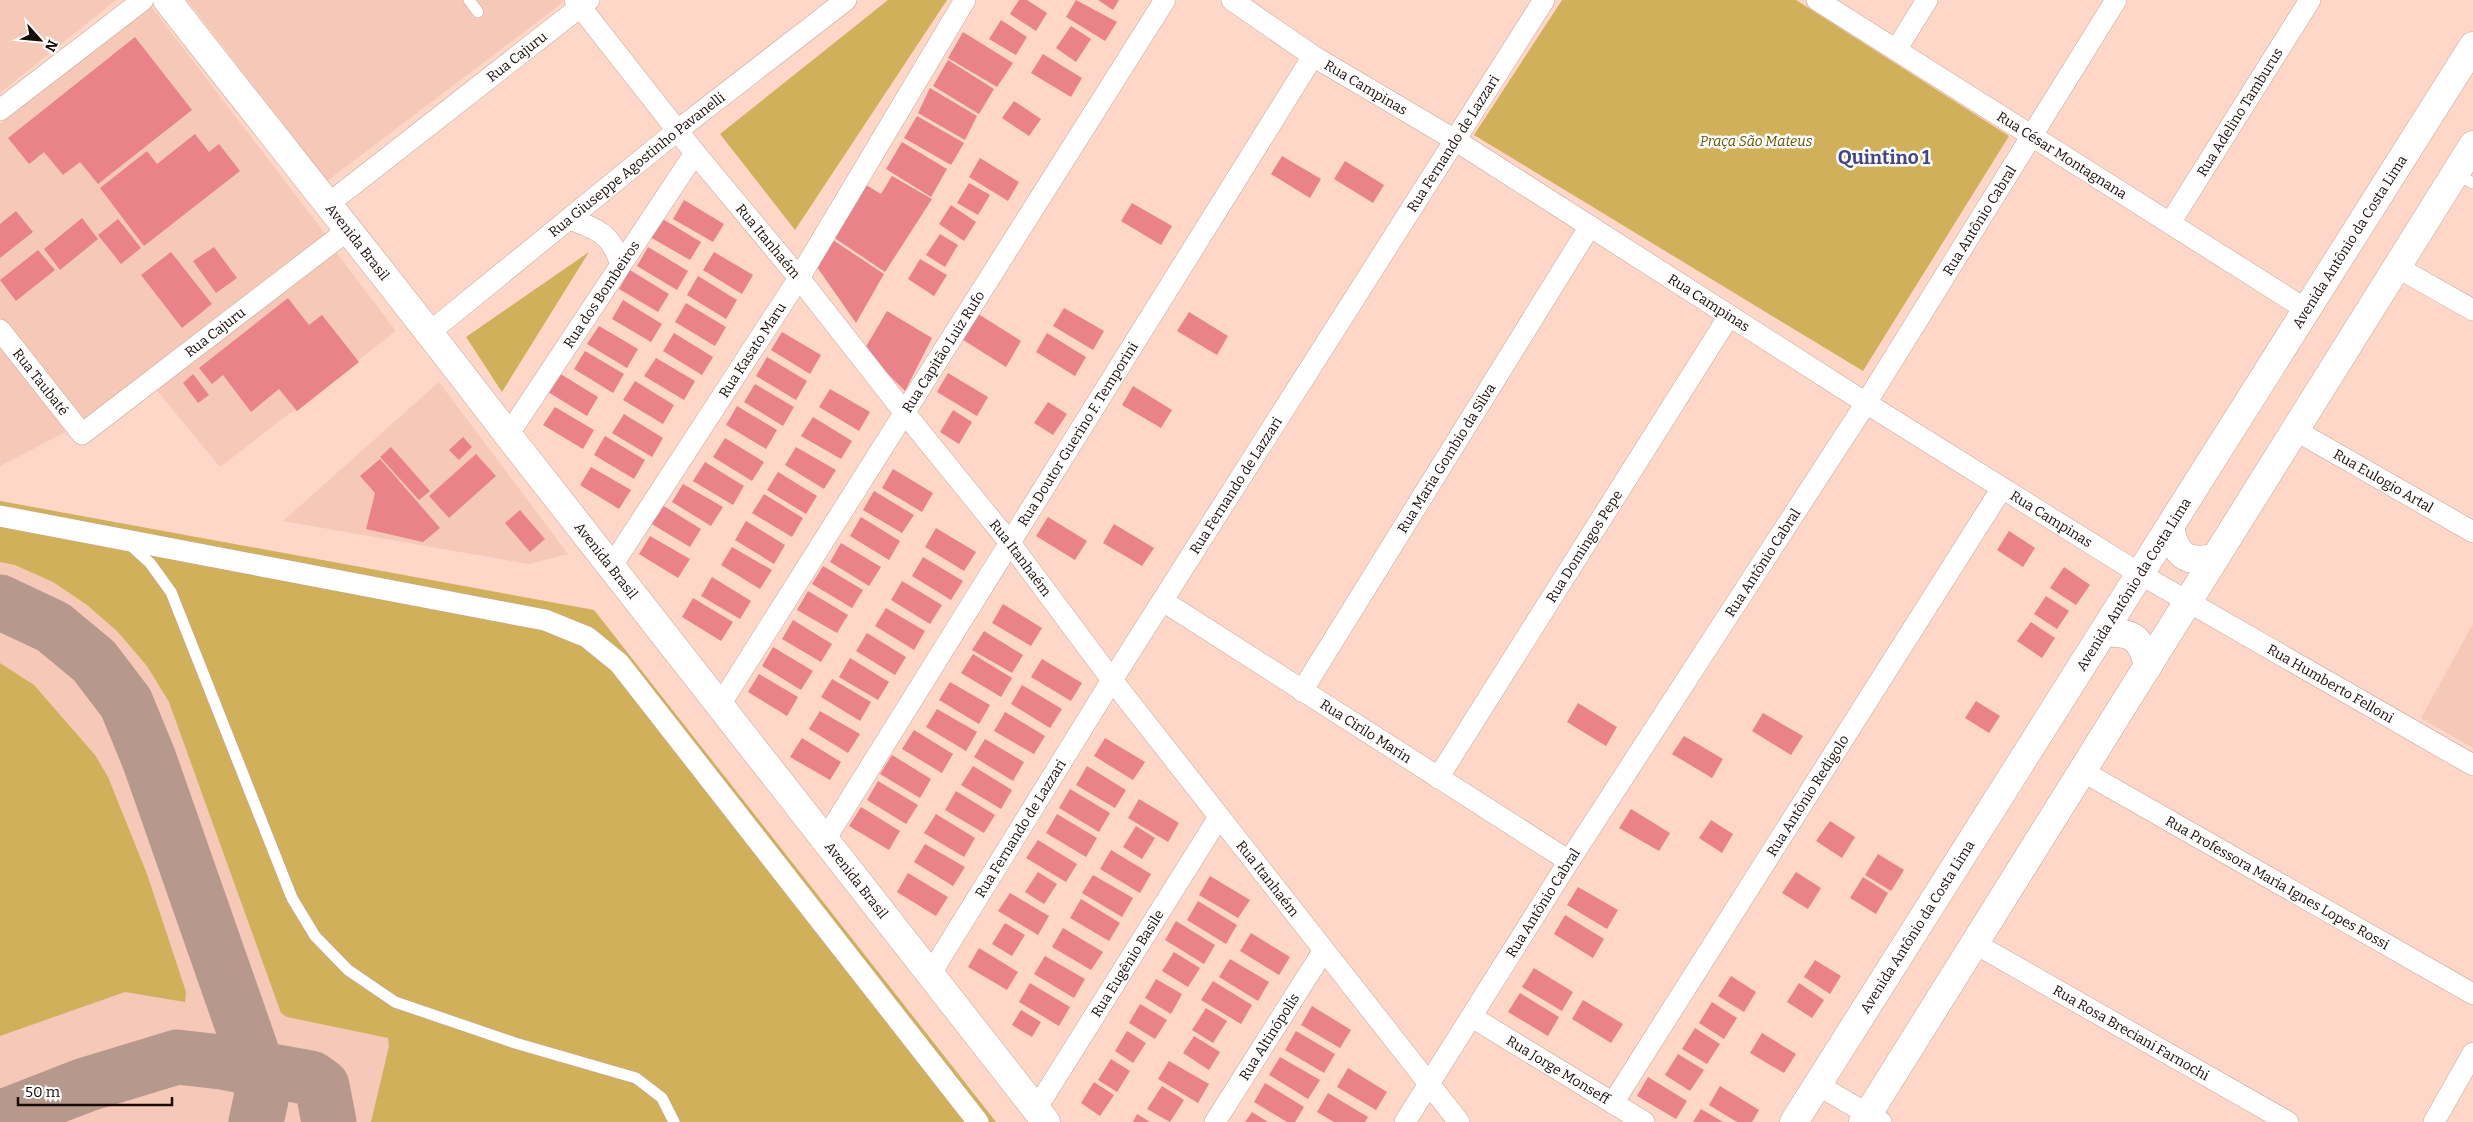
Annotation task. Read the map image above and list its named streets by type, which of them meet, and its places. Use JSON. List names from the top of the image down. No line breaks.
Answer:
{"streets":{"street":["Rua Cajuru","Rua Campinas","Rua Adelino Tamburus","Rua Fernando de Lazzari","Rua César Montagnana","Rua Giuseppe Agostinho Pavanelli","Rua Antônio Cabral","Rua Itanhaém","Avenida Antônio da Costa Lima","Avenida Brasil","Rua dos Bombeiros","Rua Kasato Maru","Rua Capitão Luiz Rufo","Rua Taubaté","Rua Doutor Guerino F. Temporini","Rua Maria Gombio da Silva","Rua Eulogio Artal","Rua Domingos Pepe","Rua Humberto Felloni","Rua Cirilo Marin","Rua Antônio Redigolo","Rua Professora Maria Ignes Lopes Rossi","Rua Eugênio Basile","Rua Rosa Breciani Farnochi","Rua Altinópolis","Rua Jorge Monseff"]},"crossings":[["Rua Cajuru","Rua Itanhaém"],["Rua Cajuru","Avenida Brasil"],["Rua Cajuru","Rua Taubaté"],["Rua Campinas","Rua Fernando de Lazzari"],["Rua Campinas","Rua Antônio Cabral"],["Rua Campinas","Avenida Antônio da Costa Lima"],["Rua Campinas","Rua Doutor Guerino F. Temporini"],["Rua Campinas","Rua Maria Gombio da Silva"],["Rua Campinas","Rua Domingos Pepe"],["Rua Campinas","Rua Humberto Felloni"],["Rua Campinas","Rua Antônio Redigolo"],["Rua Adelino Tamburus","Rua César Montagnana"],["Rua Fernando de Lazzari","Rua Itanhaém"],["Rua Fernando de Lazzari","Avenida Brasil"],["Rua Fernando de Lazzari","Rua Cirilo Marin"],["Rua César Montagnana","Rua Antônio Cabral"],["Rua César Montagnana","Avenida Antônio da Costa Lima"],["Rua Giuseppe Agostinho Pavanelli","Rua Itanhaém"],["Rua Giuseppe Agostinho Pavanelli","Avenida Brasil"],["Rua Antônio Cabral","Rua Itanhaém"],["Rua Antônio Cabral","Rua Cirilo Marin"],["Rua Antônio Cabral","Rua Jorge Monseff"],["Rua Itanhaém","Rua dos Bombeiros"],["Rua Itanhaém","Rua Kasato Maru"],["Rua Itanhaém","Rua Capitão Luiz Rufo"],["Rua Itanhaém","Rua Doutor Guerino F. Temporini"],["Rua Itanhaém","Rua Eugênio Basile"],["Rua Itanhaém","Rua Altinópolis"],["Avenida Brasil","Rua dos Bombeiros"],["Avenida Brasil","Rua Kasato Maru"],["Avenida Brasil","Rua Capitão Luiz Rufo"],["Avenida Brasil","Rua Doutor Guerino F. Temporini"],["Avenida Brasil","Rua Eugênio Basile"],["Rua Maria Gombio da Silva","Rua Cirilo Marin"],["Rua Domingos Pepe","Rua Cirilo Marin"],["Rua Antônio Redigolo","Rua Jorge Monseff"]],"districts":["Quintino 1"],"parks":["Praça São Mateus"],"scale_bar":"50 m","north":"bottom right"}
